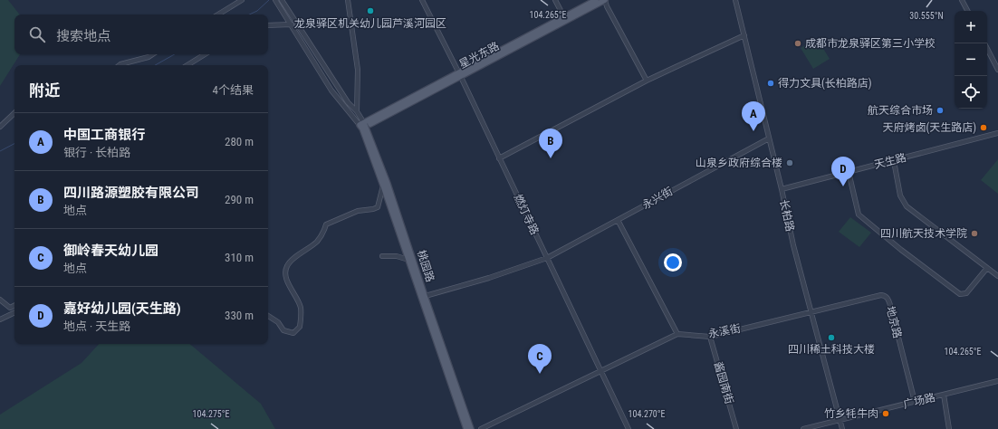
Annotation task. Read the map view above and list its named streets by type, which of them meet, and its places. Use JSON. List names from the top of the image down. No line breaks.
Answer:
{"streets":{"main road":["星光东路","桃园路"],"street":["天生路","永兴街","燃灯寺路","长柏路","地京路","永溪街","酱园南街","广场路"]},"crossings":[["星光东路","燃灯寺路"],["星光东路","桃园路"],["天生路","长柏路"],["永兴街","燃灯寺路"],["永兴街","长柏路"],["永兴街","桃园路"],["长柏路","地京路"],["长柏路","永溪街"],["长柏路","广场路"],["地京路","永溪街"],["地京路","广场路"],["永溪街","酱园南街"]],"places":["龙泉驿区机关幼儿园芦溪河园区","成都市龙泉驿区第三小学校","得力文具(长柏路店)","航天综合市场","天府烤卤(天生路店)","山泉乡政府综合楼","四川航天技术学院","四川稀土科技大楼","竹乡牦牛肉"],"page":{"map_buttons":["+","−"],"search":"搜索地点","heading":["附近","4个结果"],"pins":["A","B","D","C"],"list":[{"mark":"A","name":"中国工商银行","note":"银行 · 长柏路","value":"280 m"},{"mark":"B","name":"四川路源塑胶有限公司","note":"地点","value":"290 m"},{"mark":"C","name":"御岭春天幼儿园","note":"地点","value":"310 m"},{"mark":"D","name":"嘉好幼儿园(天生路)","note":"地点 · 天生路","value":"330 m"}]},"coordinates":["104.265°E","30.555°N","104.275°E","104.270°E"]}
